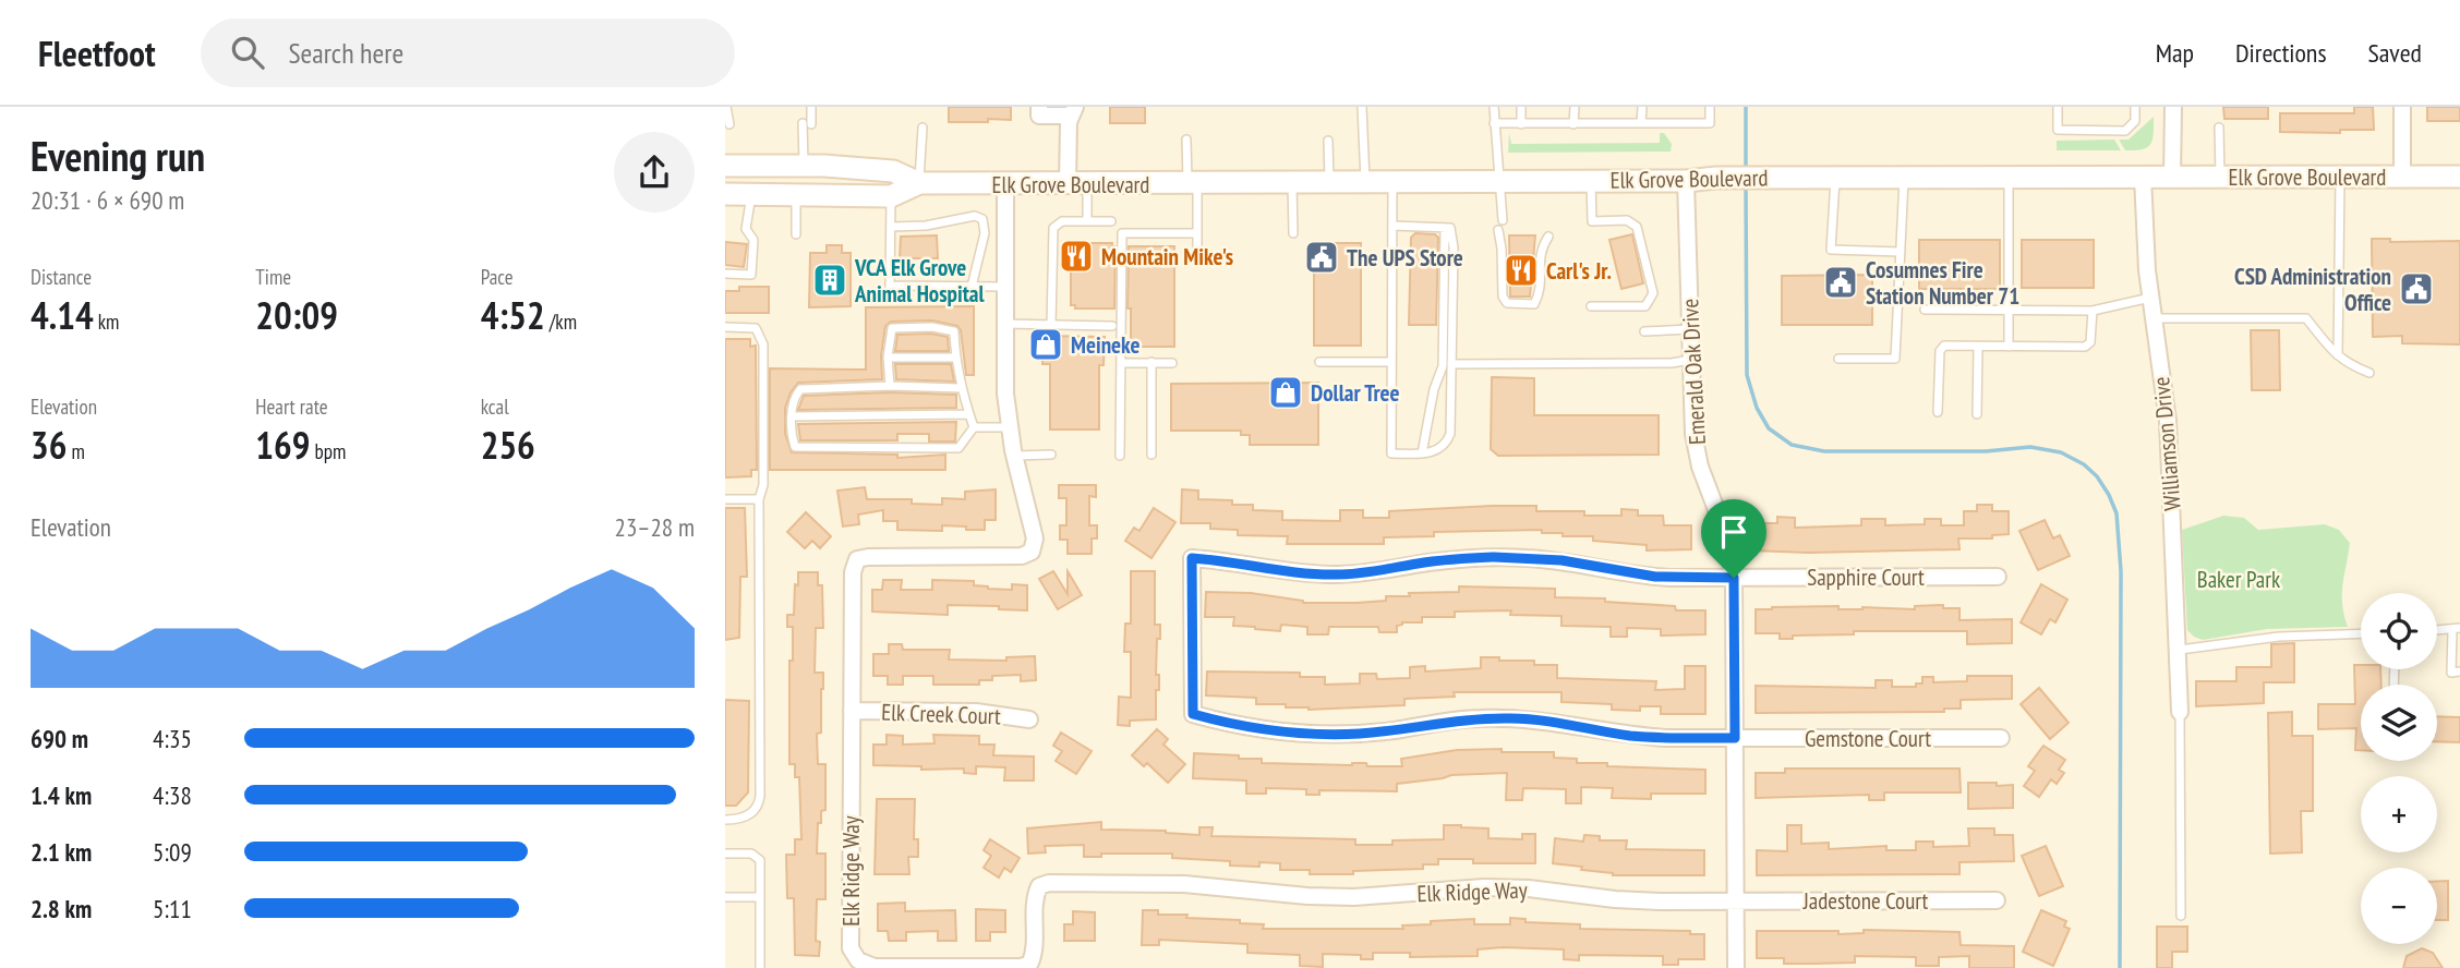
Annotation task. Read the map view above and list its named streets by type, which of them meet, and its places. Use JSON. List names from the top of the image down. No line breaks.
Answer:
{"streets":{"main road":["Elk Grove Boulevard"],"street":["Emerald Oak Drive","Williamson Drive","Sapphire Court","Elk Creek Court","Gemstone Court","Elk Ridge Way","Jadestone Court"]},"crossings":[["Elk Grove Boulevard","Emerald Oak Drive"],["Elk Grove Boulevard","Williamson Drive"],["Elk Grove Boulevard","Elk Ridge Way"],["Emerald Oak Drive","Sapphire Court"],["Emerald Oak Drive","Gemstone Court"],["Emerald Oak Drive","Elk Ridge Way"],["Emerald Oak Drive","Jadestone Court"],["Sapphire Court","Gemstone Court"],["Elk Creek Court","Elk Ridge Way"],["Elk Ridge Way","Jadestone Court"]],"parks":["Baker Park"],"places":{"restaurant":["Mountain Mike's","Carl's Jr."],"public building":["The UPS Store","Cosumnes Fire Station Number 71","CSD Administration Office"],"building":["VCA Elk Grove Animal Hospital"],"shop":["Meineke","Dollar Tree"]},"page":{"header":"Fleetfoot","search":"Search here","nav":["Map","Directions","Saved"],"heading":["Evening run","20:31 · 6 × 690 m"],"stats":[["Distance","4.14 km"],["Time","20:09"],["Pace","4:52 /km"],["Elevation","36 m"],["Heart rate","169 bpm"],["kcal","256"]],"chart":["Elevation","23–28 m"],"map_buttons":["+","−"],"list":[{"name":"690 m","note":"4:35"},{"name":"1.4 km","note":"4:38"},{"name":"2.1 km","note":"5:09"},{"name":"2.8 km","note":"5:11"}]}}
